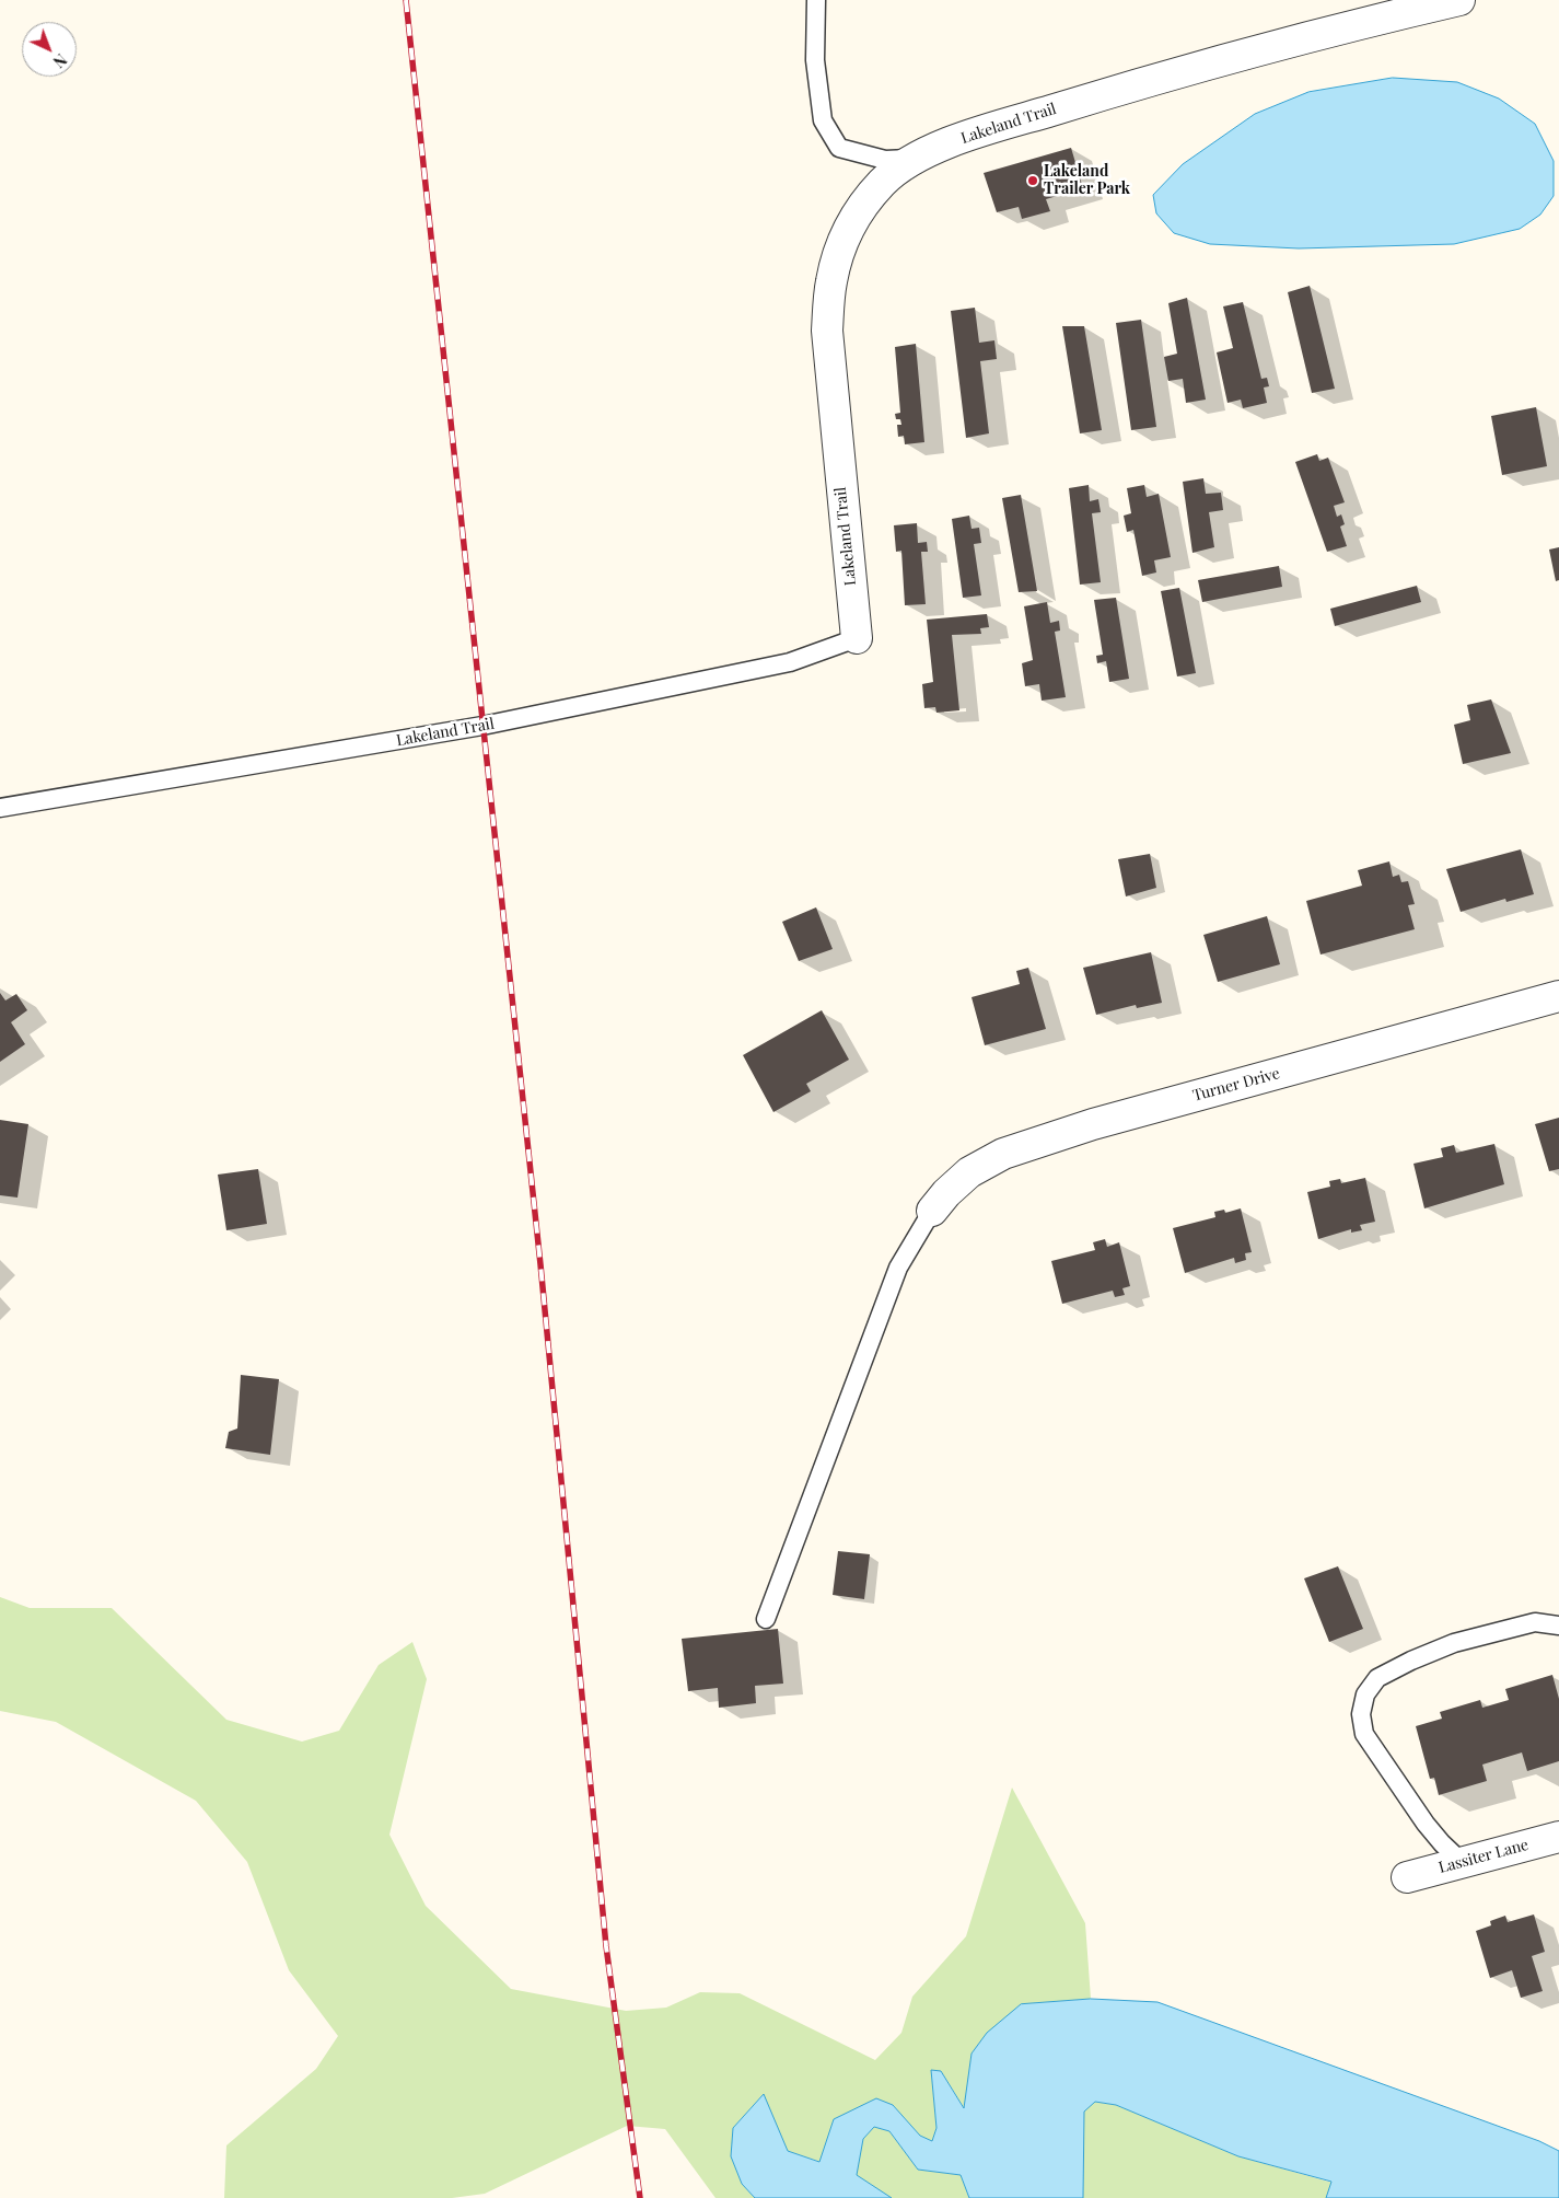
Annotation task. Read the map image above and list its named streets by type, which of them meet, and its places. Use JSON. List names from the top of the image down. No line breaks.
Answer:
{"streets":{"street":["Lakeland Trail","Turner Drive","Lassiter Lane"]},"places":["Lakeland Trailer Park"],"north":"bottom right"}
